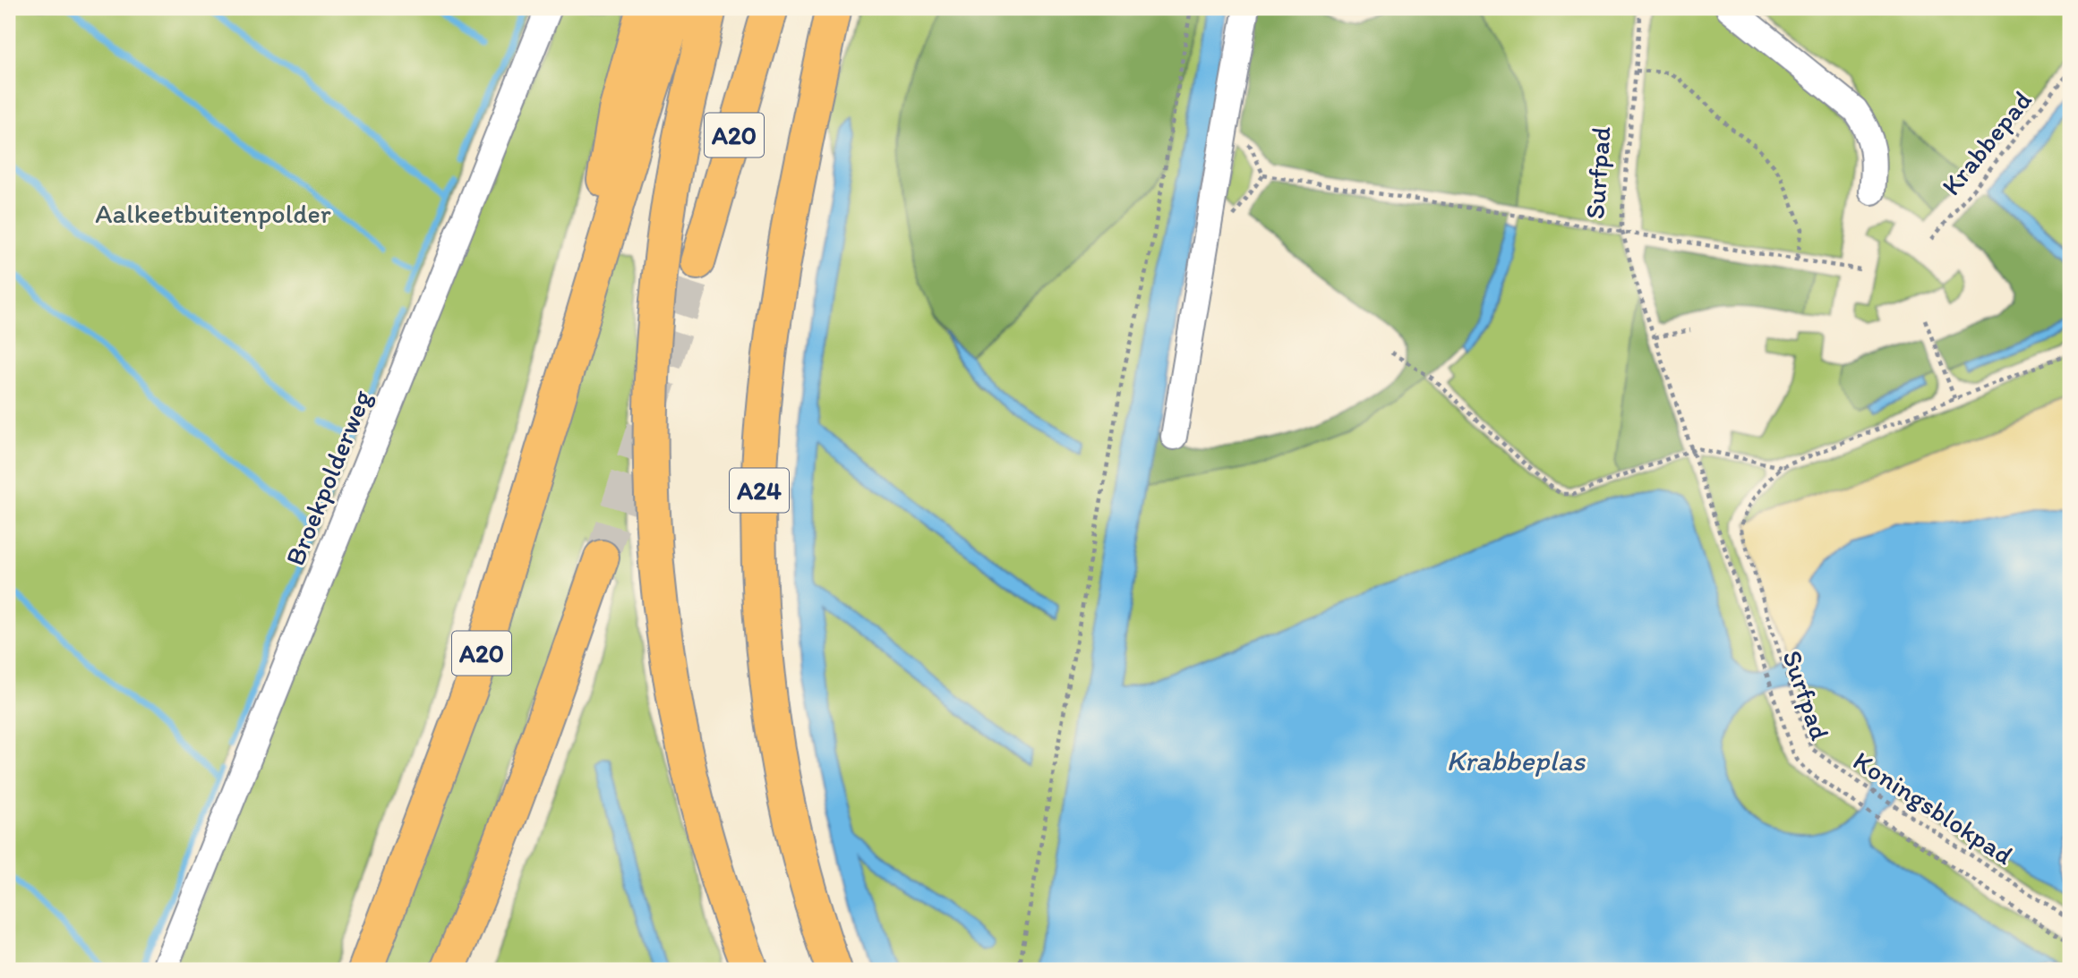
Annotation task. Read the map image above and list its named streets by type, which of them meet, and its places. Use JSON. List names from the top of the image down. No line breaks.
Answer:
{"streets":{"highway":["A20","A24"],"street":["Broekpolderweg"],"path":["Krabbepad","Surfpad","Koningsblokpad"]},"water":["Krabbeplas"],"parks":["Aalkeetbuitenpolder"]}
